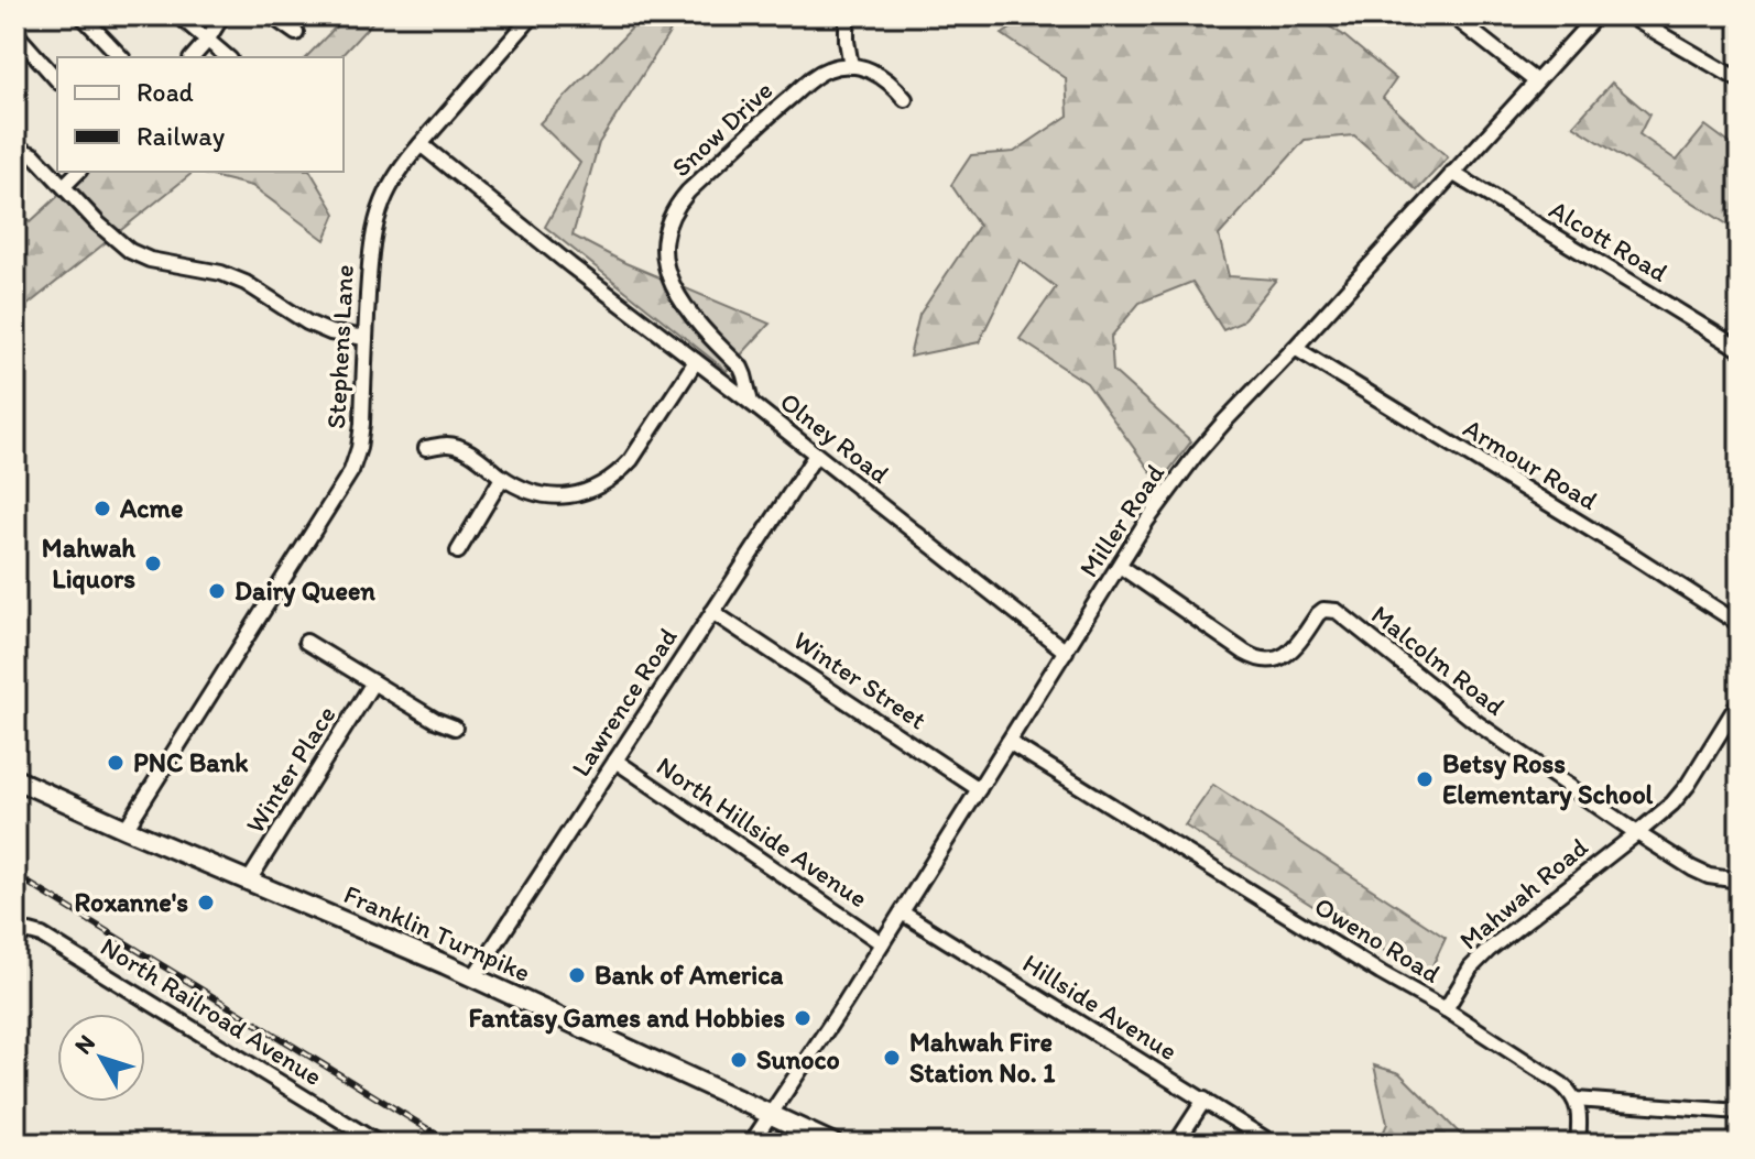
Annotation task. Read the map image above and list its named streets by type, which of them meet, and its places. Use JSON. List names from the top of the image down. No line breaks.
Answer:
{"streets":{"main road":["Franklin Turnpike"],"street":["Snow Drive","Alcott Road","Stephens Lane","Olney Road","Armour Road","Miller Road","Malcolm Road","Winter Street","Lawrence Road","Winter Place","North Hillside Avenue","Mahwah Road","Oweno Road","Hillside Avenue","North Railroad Avenue"]},"crossings":[["Snow Drive","Olney Road"],["Alcott Road","Miller Road"],["Stephens Lane","Olney Road"],["Stephens Lane","Franklin Turnpike"],["Olney Road","Miller Road"],["Olney Road","Lawrence Road"],["Armour Road","Miller Road"],["Miller Road","Malcolm Road"],["Miller Road","Winter Street"],["Miller Road","North Hillside Avenue"],["Miller Road","Franklin Turnpike"],["Miller Road","Oweno Road"],["Miller Road","Hillside Avenue"],["Malcolm Road","Mahwah Road"],["Winter Street","Lawrence Road"],["Lawrence Road","North Hillside Avenue"],["Lawrence Road","Franklin Turnpike"],["Winter Place","Franklin Turnpike"],["Mahwah Road","Oweno Road"]],"places":["Acme","Mahwah Liquors","Dairy Queen","PNC Bank","Betsy Ross Elementary School","Roxanne's","Bank of America","Fantasy Games and Hobbies","Mahwah Fire Station No. 1","Sunoco"],"legend":["Road","Railway"],"north":"top left"}
